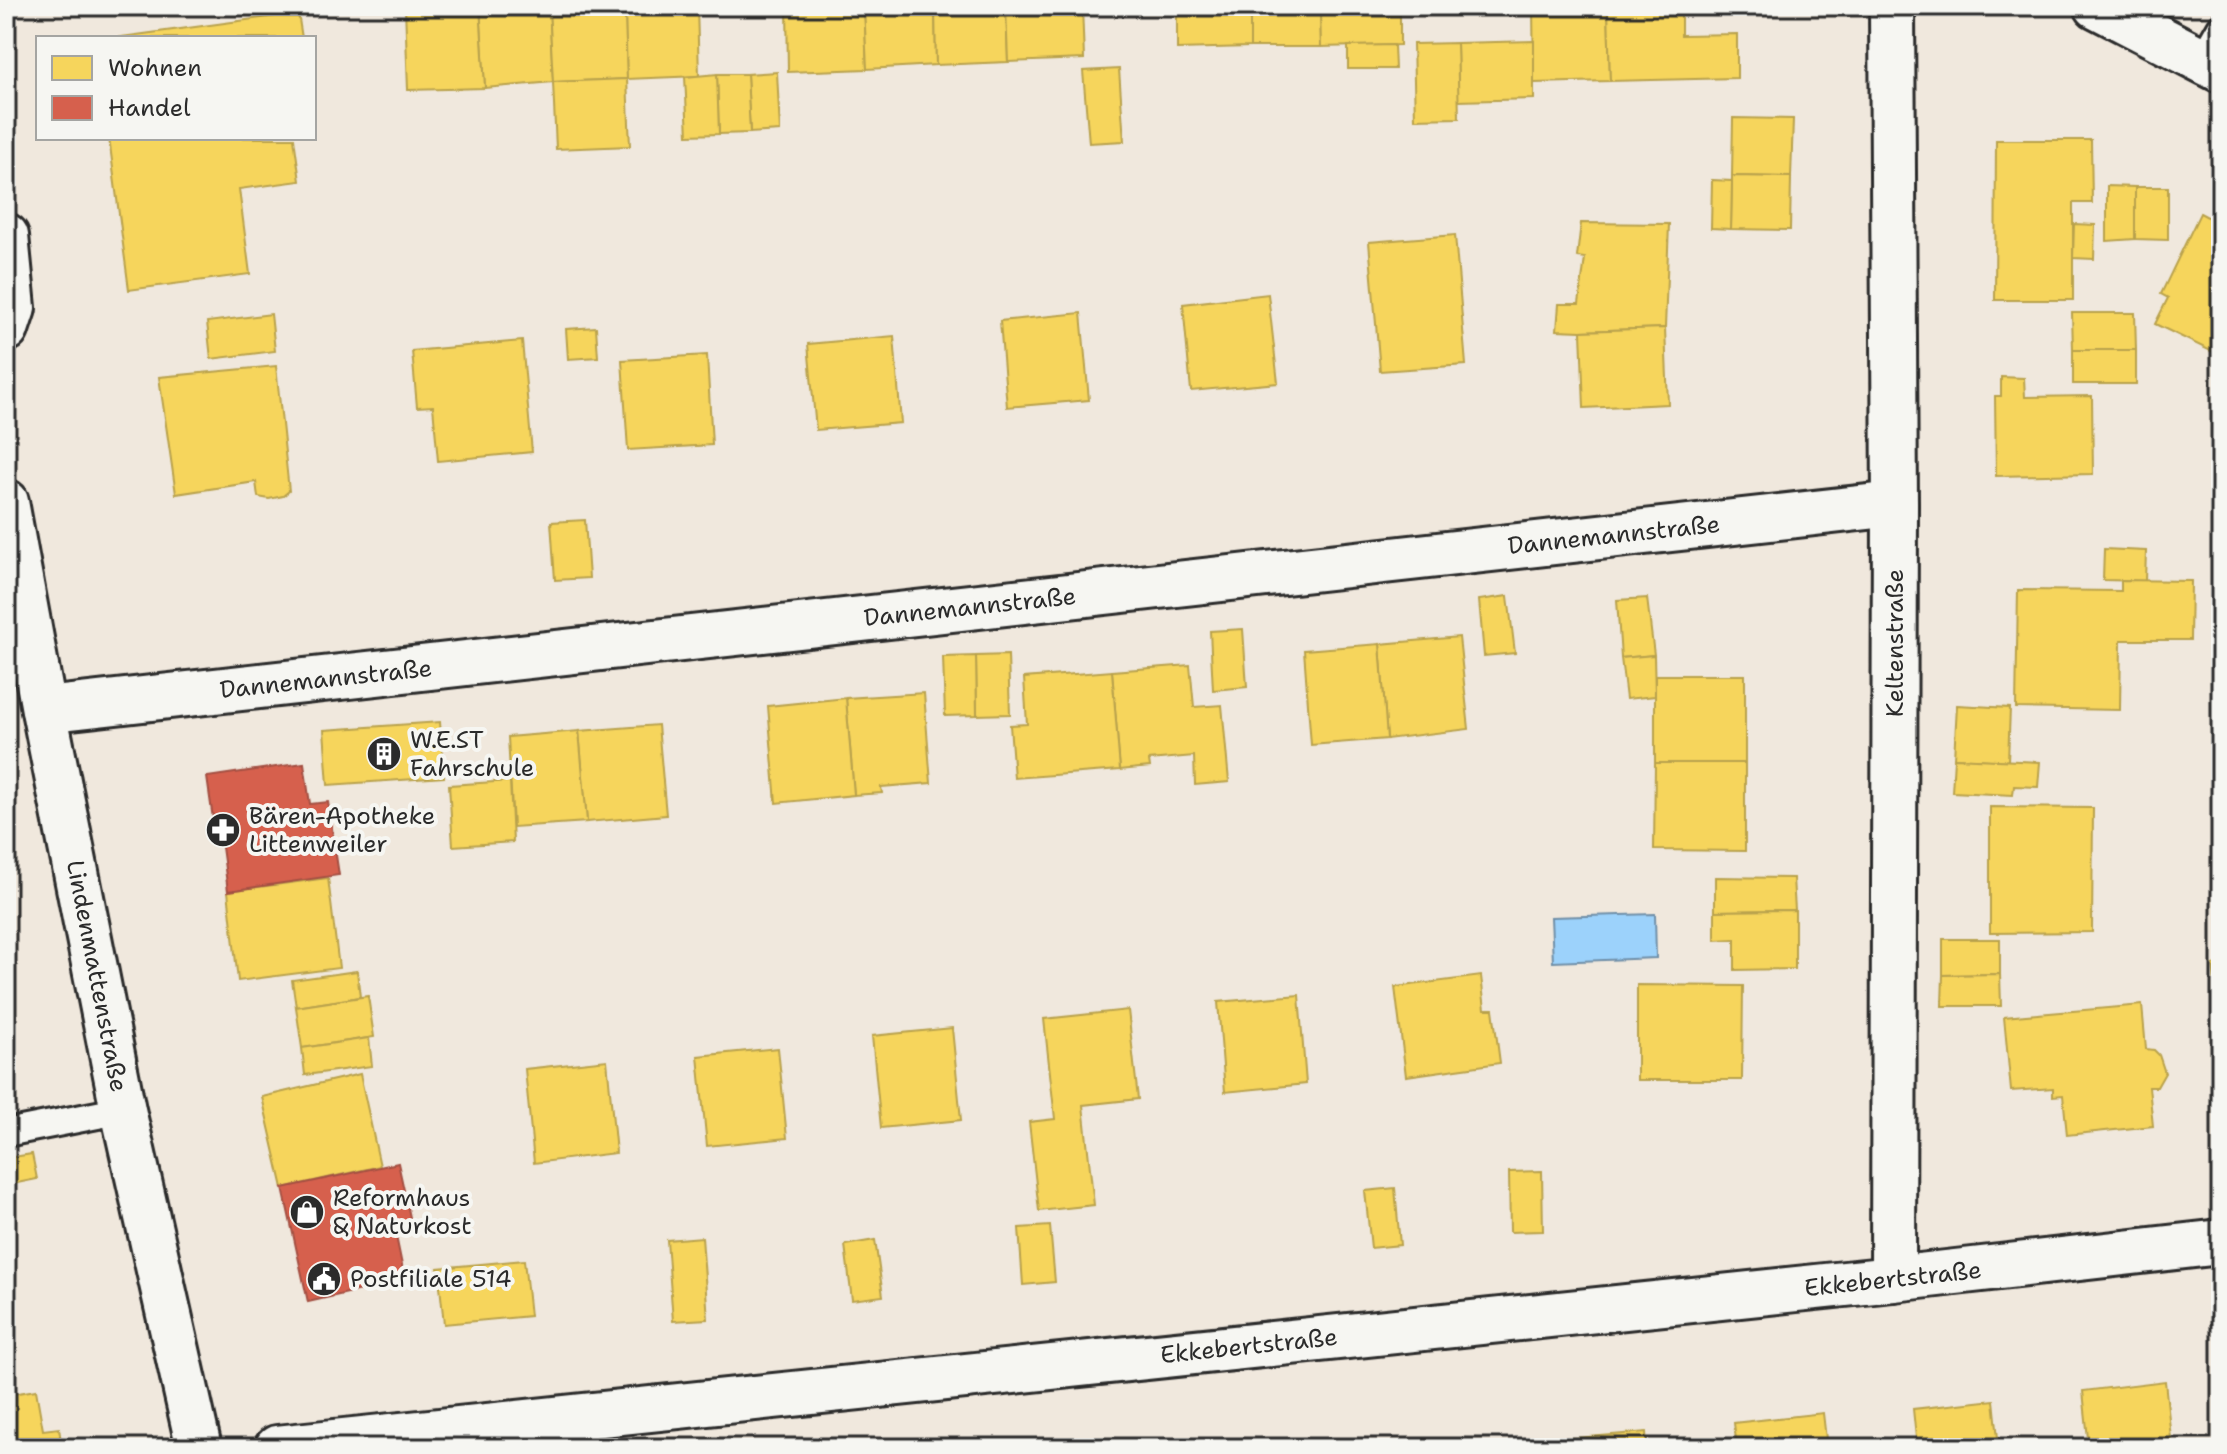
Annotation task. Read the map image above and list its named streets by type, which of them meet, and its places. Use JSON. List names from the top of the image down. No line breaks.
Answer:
{"streets":{"street":["Dannemannstraße","Keltenstraße","Lindenmattenstraße","Ekkebertstraße"]},"crossings":[["Dannemannstraße","Keltenstraße"],["Dannemannstraße","Lindenmattenstraße"],["Keltenstraße","Ekkebertstraße"]],"places":{"building":["W.E.ST Fahrschule"],"pharmacy":["Bären-Apotheke Littenweiler"],"shop":["Reformhaus & Naturkost"],"public building":["Postfiliale 514"]},"legend":["Wohnen","Handel"]}
